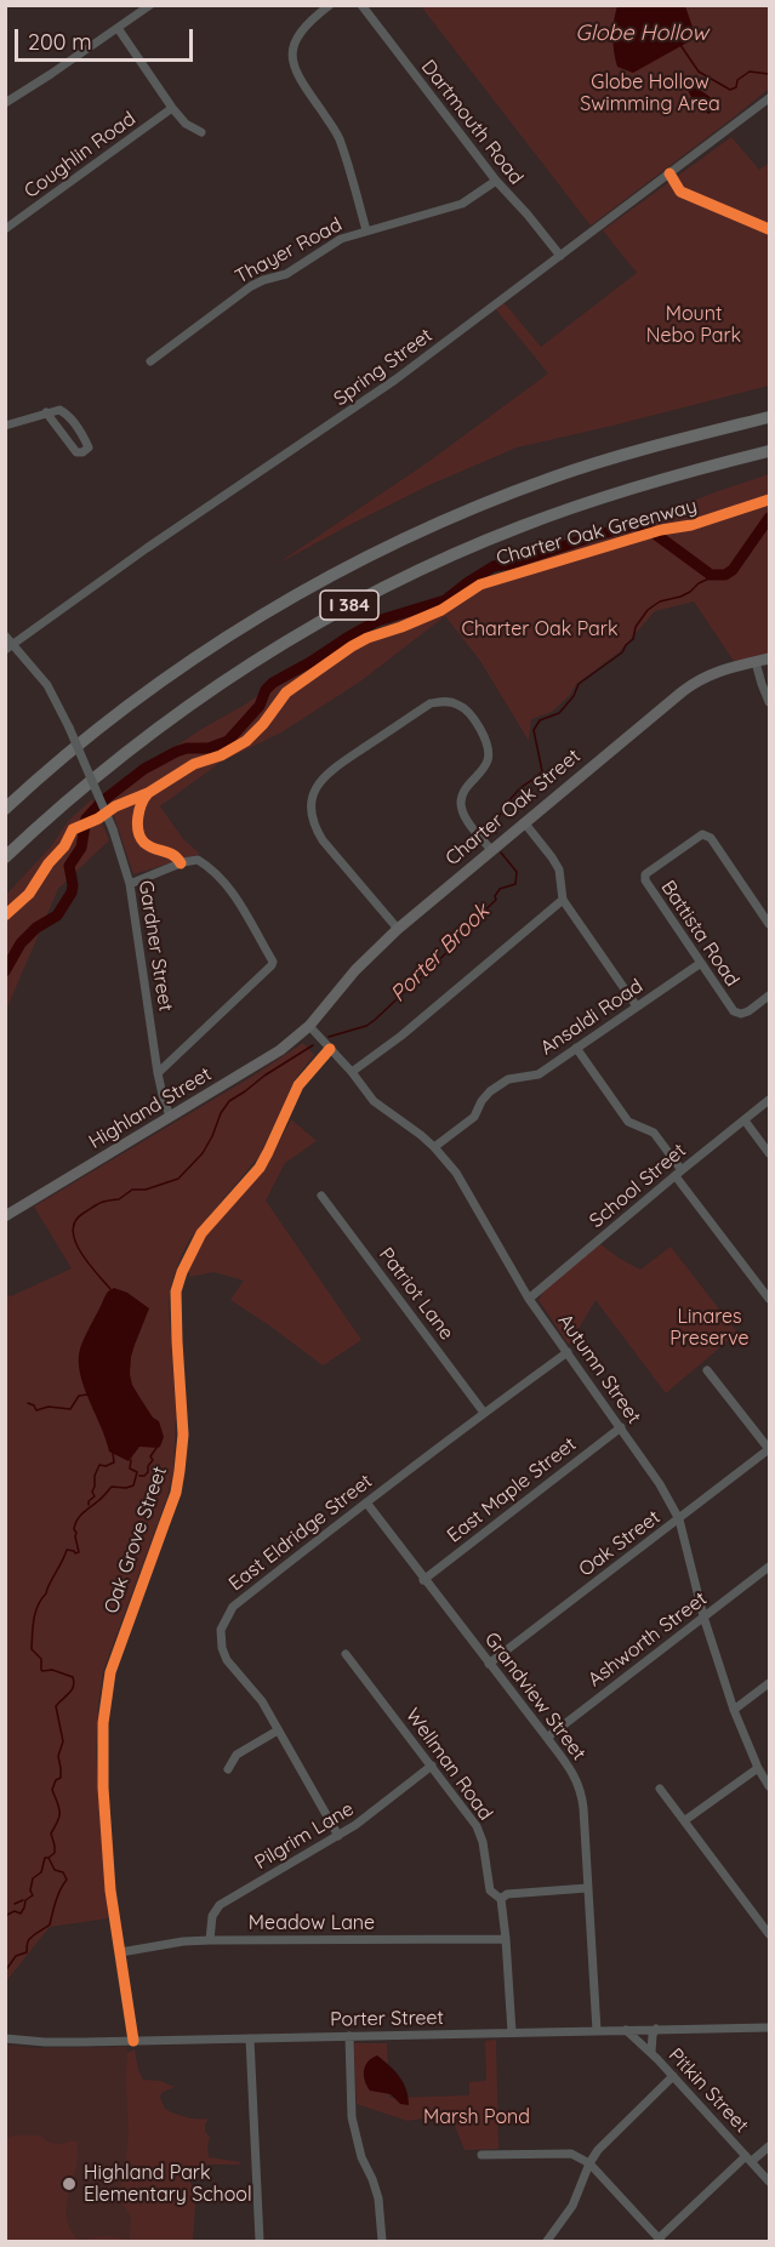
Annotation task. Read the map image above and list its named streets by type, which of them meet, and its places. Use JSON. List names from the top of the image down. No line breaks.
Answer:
{"streets":{"highway":["I 384"],"main road":["Charter Oak Street","Highland Street"],"street":["Dartmouth Road","Coughlin Road","Thayer Road","Spring Street","Battista Road","Gardner Street","Ansaldi Road","School Street","Patriot Lane","Autumn Street","East Maple Street","East Eldridge Street","Oak Grove Street","Oak Street","Ashworth Street","Grandview Street","Wellman Road","Pilgrim Lane","Meadow Lane","Porter Street","Pitkin Street"],"cycle path":["Charter Oak Greenway"]},"crossings":[["Dartmouth Road","Thayer Road"],["Dartmouth Road","Spring Street"],["Spring Street","Gardner Street"],["Charter Oak Street","Highland Street"],["Charter Oak Street","Autumn Street"],["Battista Road","Ansaldi Road"],["Gardner Street","Highland Street"],["Ansaldi Road","Autumn Street"],["Highland Street","Autumn Street"],["School Street","Autumn Street"],["Patriot Lane","East Eldridge Street"],["Autumn Street","East Maple Street"],["Autumn Street","East Eldridge Street"],["Autumn Street","Oak Grove Street"],["Autumn Street","Oak Street"],["Autumn Street","Ashworth Street"],["East Maple Street","Grandview Street"],["East Eldridge Street","Grandview Street"],["East Eldridge Street","Pilgrim Lane"],["Oak Grove Street","Meadow Lane"],["Oak Grove Street","Porter Street"],["Oak Street","Grandview Street"],["Ashworth Street","Grandview Street"],["Grandview Street","Porter Street"],["Wellman Road","Pilgrim Lane"],["Wellman Road","Meadow Lane"],["Wellman Road","Porter Street"],["Pilgrim Lane","Meadow Lane"],["Porter Street","Pitkin Street"]],"water":["Globe Hollow","Porter Brook"],"parks":["Globe Hollow Swimming Area","Mount Nebo Park","Charter Oak Park","Linares Preserve","Marsh Pond"],"places":["Highland Park Elementary School"],"scale_bar":"200 m"}
